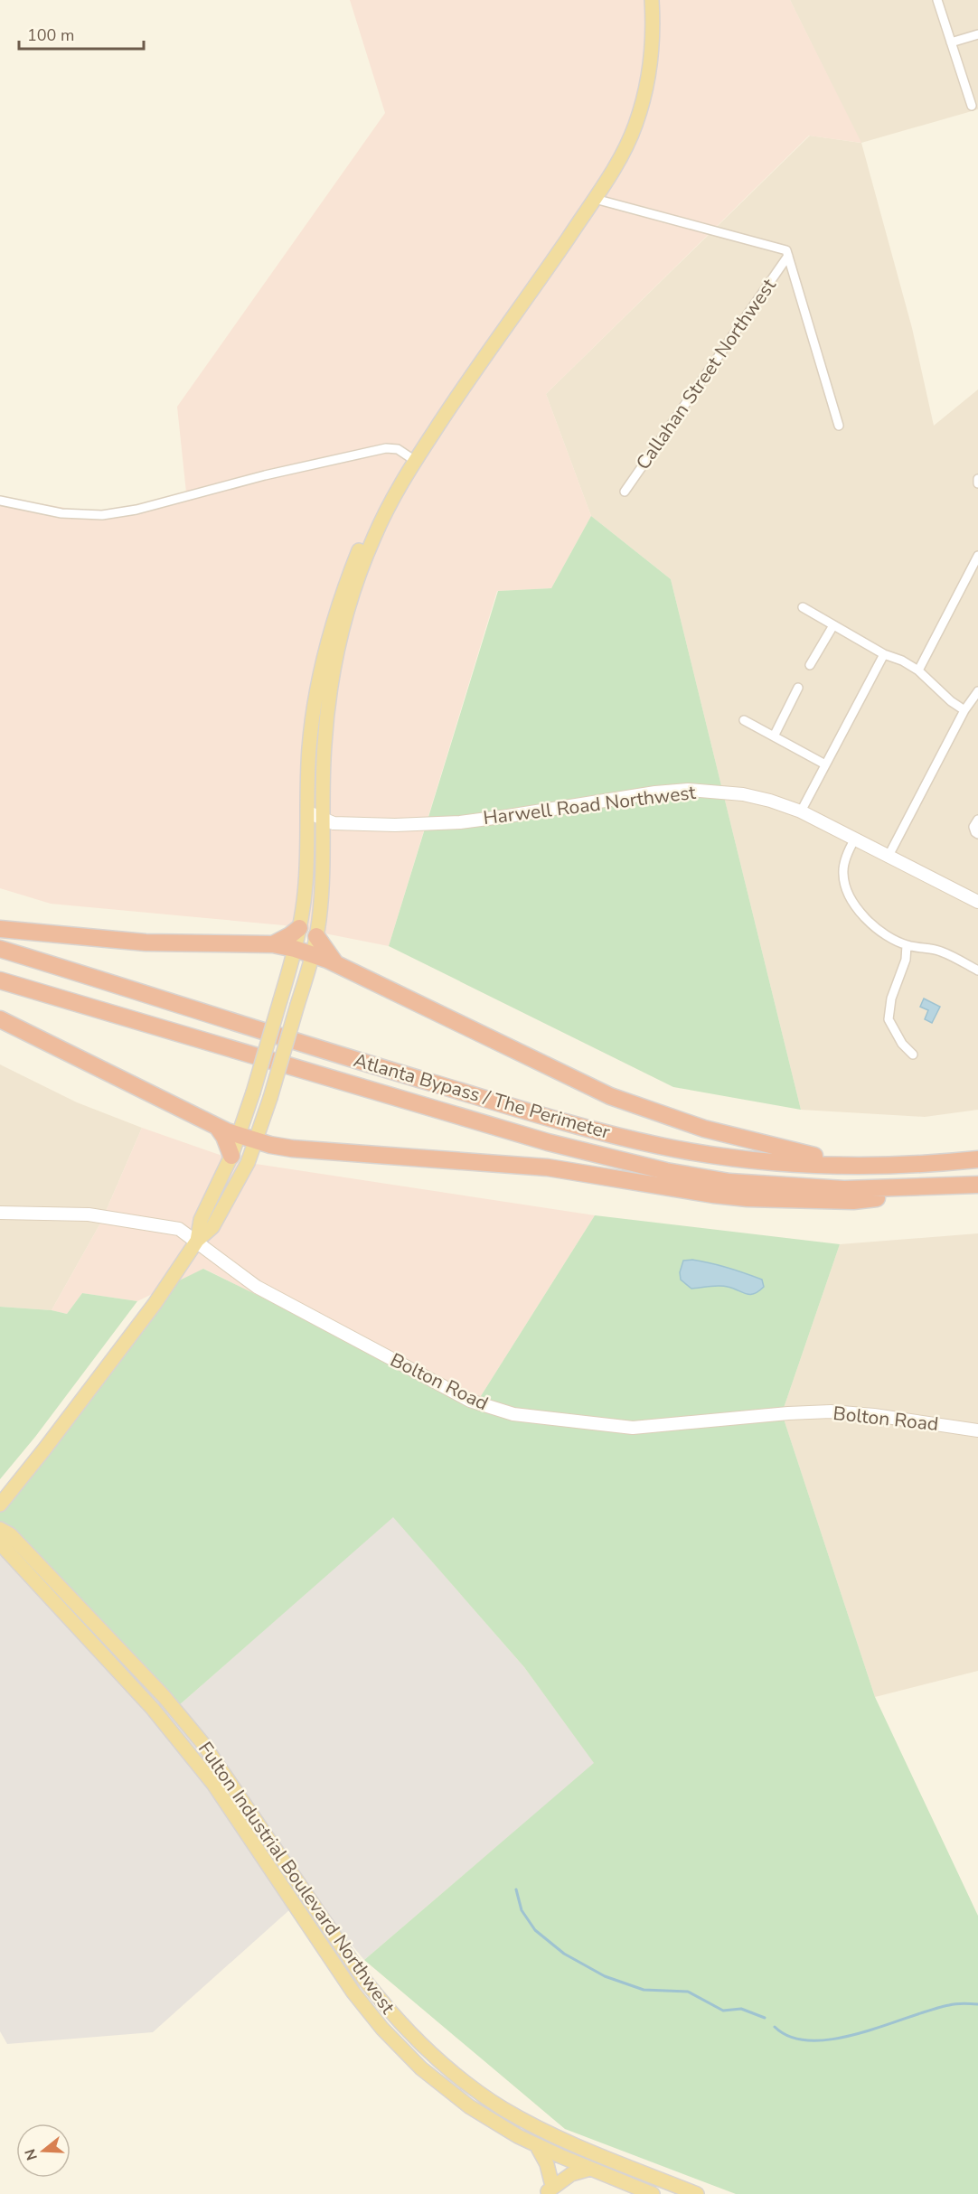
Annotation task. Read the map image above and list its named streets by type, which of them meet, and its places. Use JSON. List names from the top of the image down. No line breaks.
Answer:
{"streets":{"highway":["Atlanta Bypass / The Perimeter"],"main road":["Fulton Industrial Boulevard Northwest"],"street":["Callahan Street Northwest","Harwell Road Northwest","Bolton Road"]},"scale_bar":"100 m","north":"left"}
